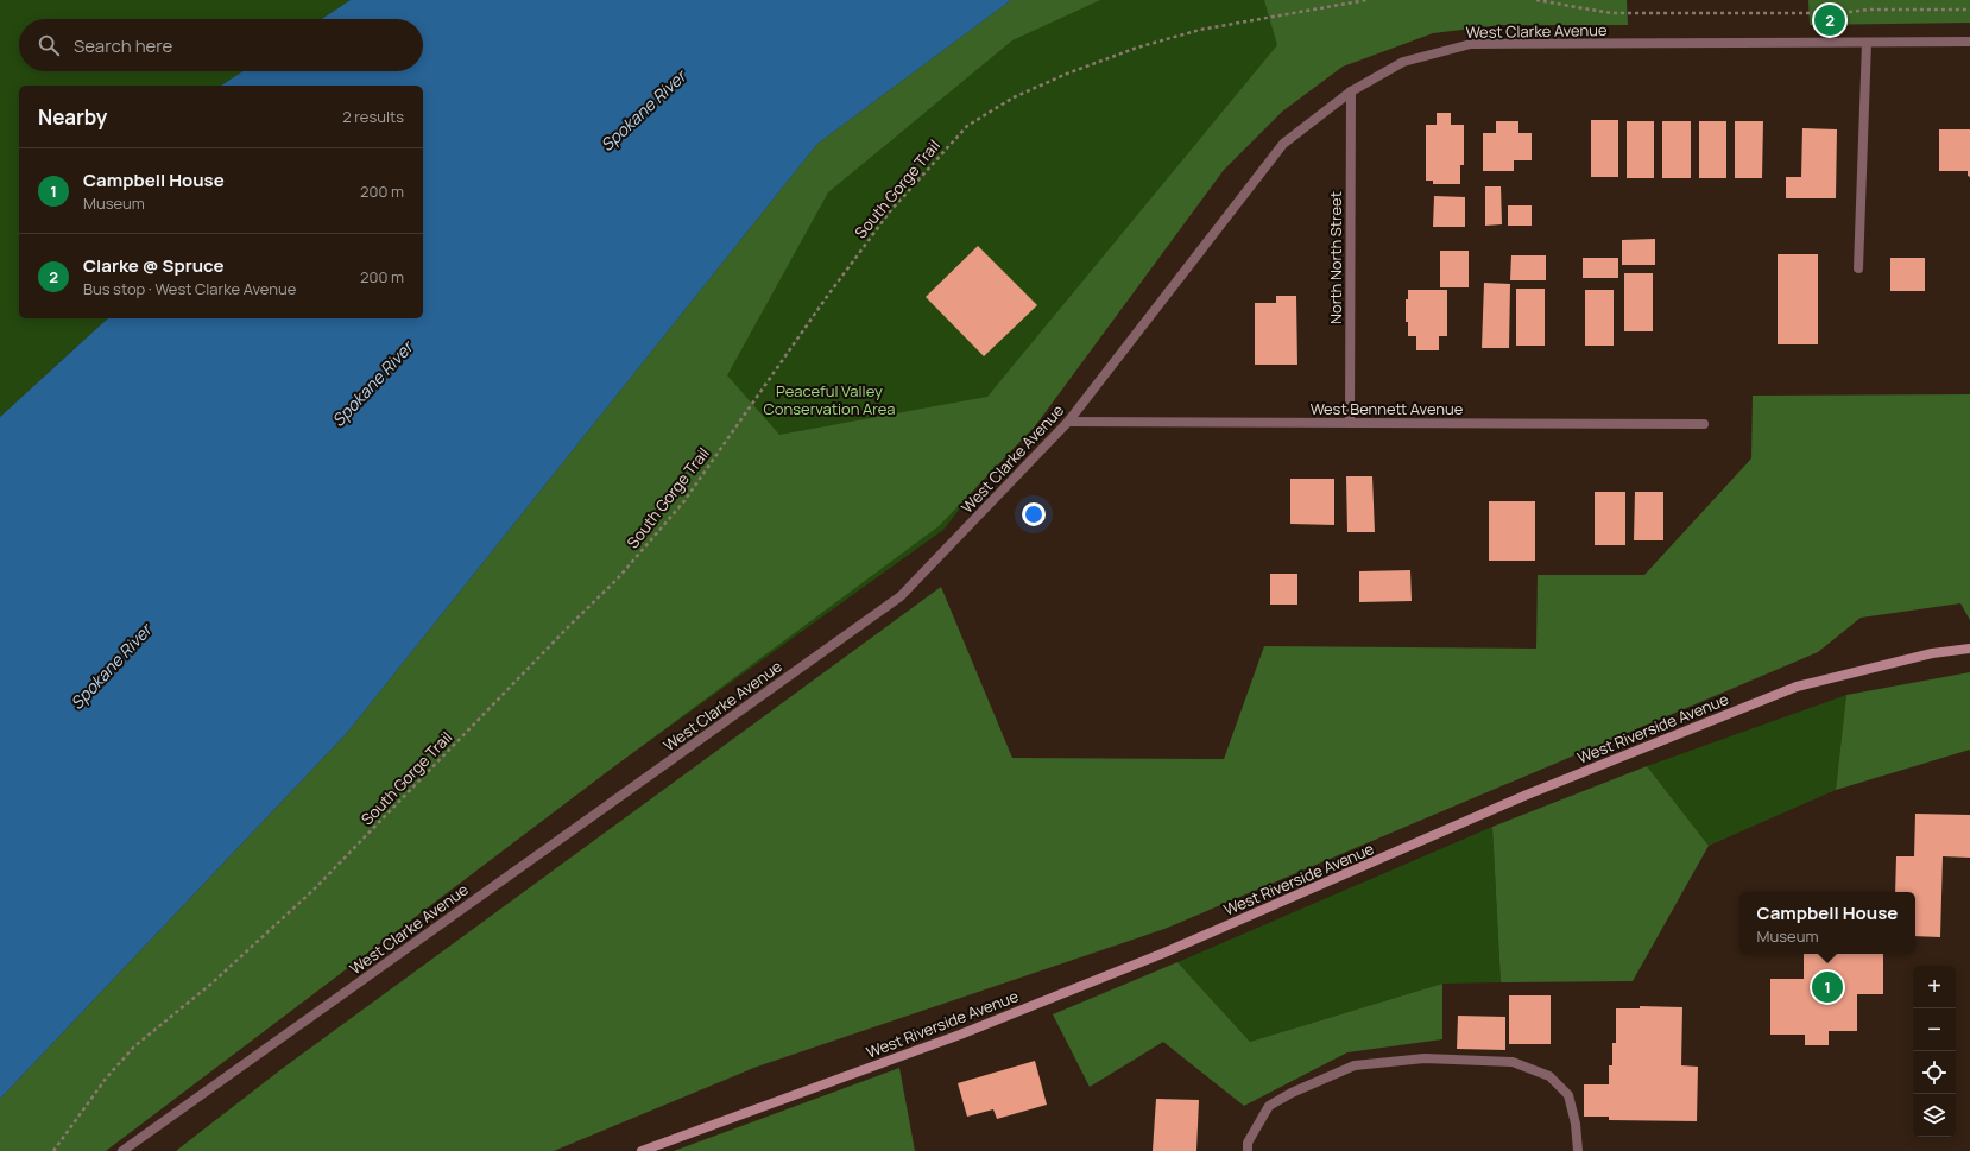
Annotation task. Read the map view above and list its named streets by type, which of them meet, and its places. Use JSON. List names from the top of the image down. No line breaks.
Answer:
{"streets":{"main road":["West Riverside Avenue"],"street":["West Clarke Avenue","North North Street","West Bennett Avenue"],"path":["South Gorge Trail"]},"crossings":[["West Clarke Avenue","North North Street"],["West Clarke Avenue","West Bennett Avenue"],["North North Street","West Bennett Avenue"]],"water":["Spokane River"],"parks":["Peaceful Valley Conservation Area"],"page":{"pins":["2","1"],"search":"Search here","heading":["Nearby","2 results"],"list":[{"mark":"1","name":"Campbell House","note":"Museum","value":"200 m"},{"mark":"2","name":"Clarke @ Spruce","note":"Bus stop · West Clarke Avenue","value":"200 m"}],"popup":["Campbell House","Museum"],"map_buttons":["+","−"]}}
